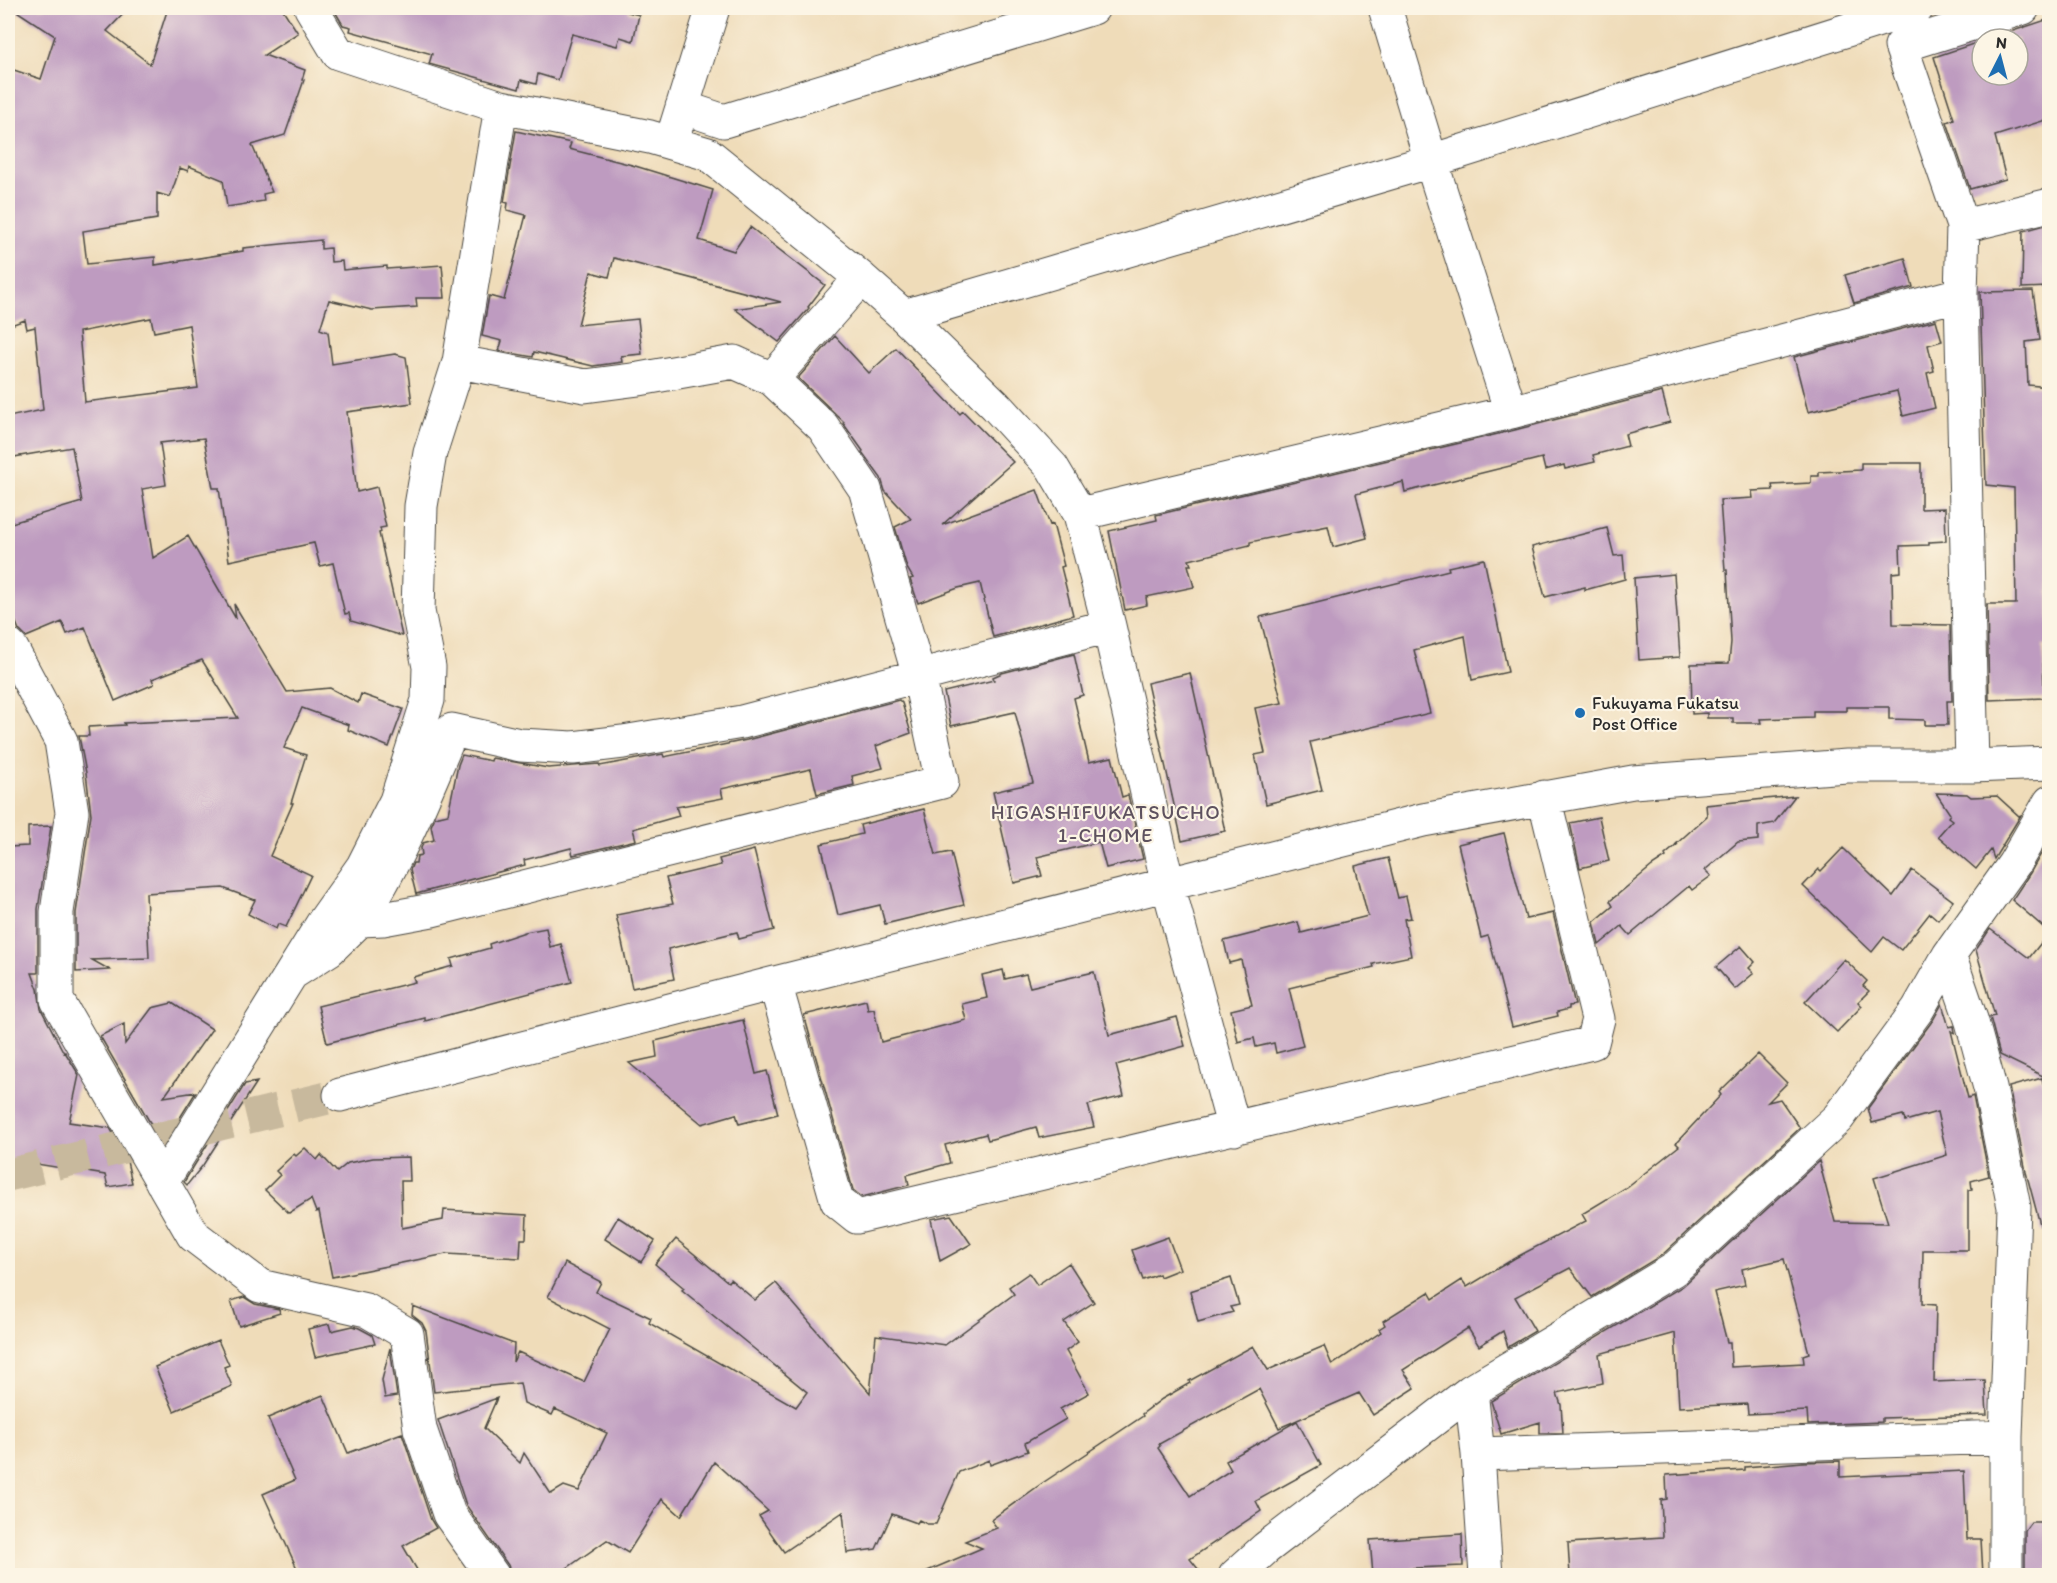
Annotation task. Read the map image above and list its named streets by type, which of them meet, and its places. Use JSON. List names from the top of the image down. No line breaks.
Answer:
{"districts":["HIGASHIFUKATSUCHO 1-CHOME"],"places":["Fukuyama Fukatsu Post Office"],"north":"top"}
